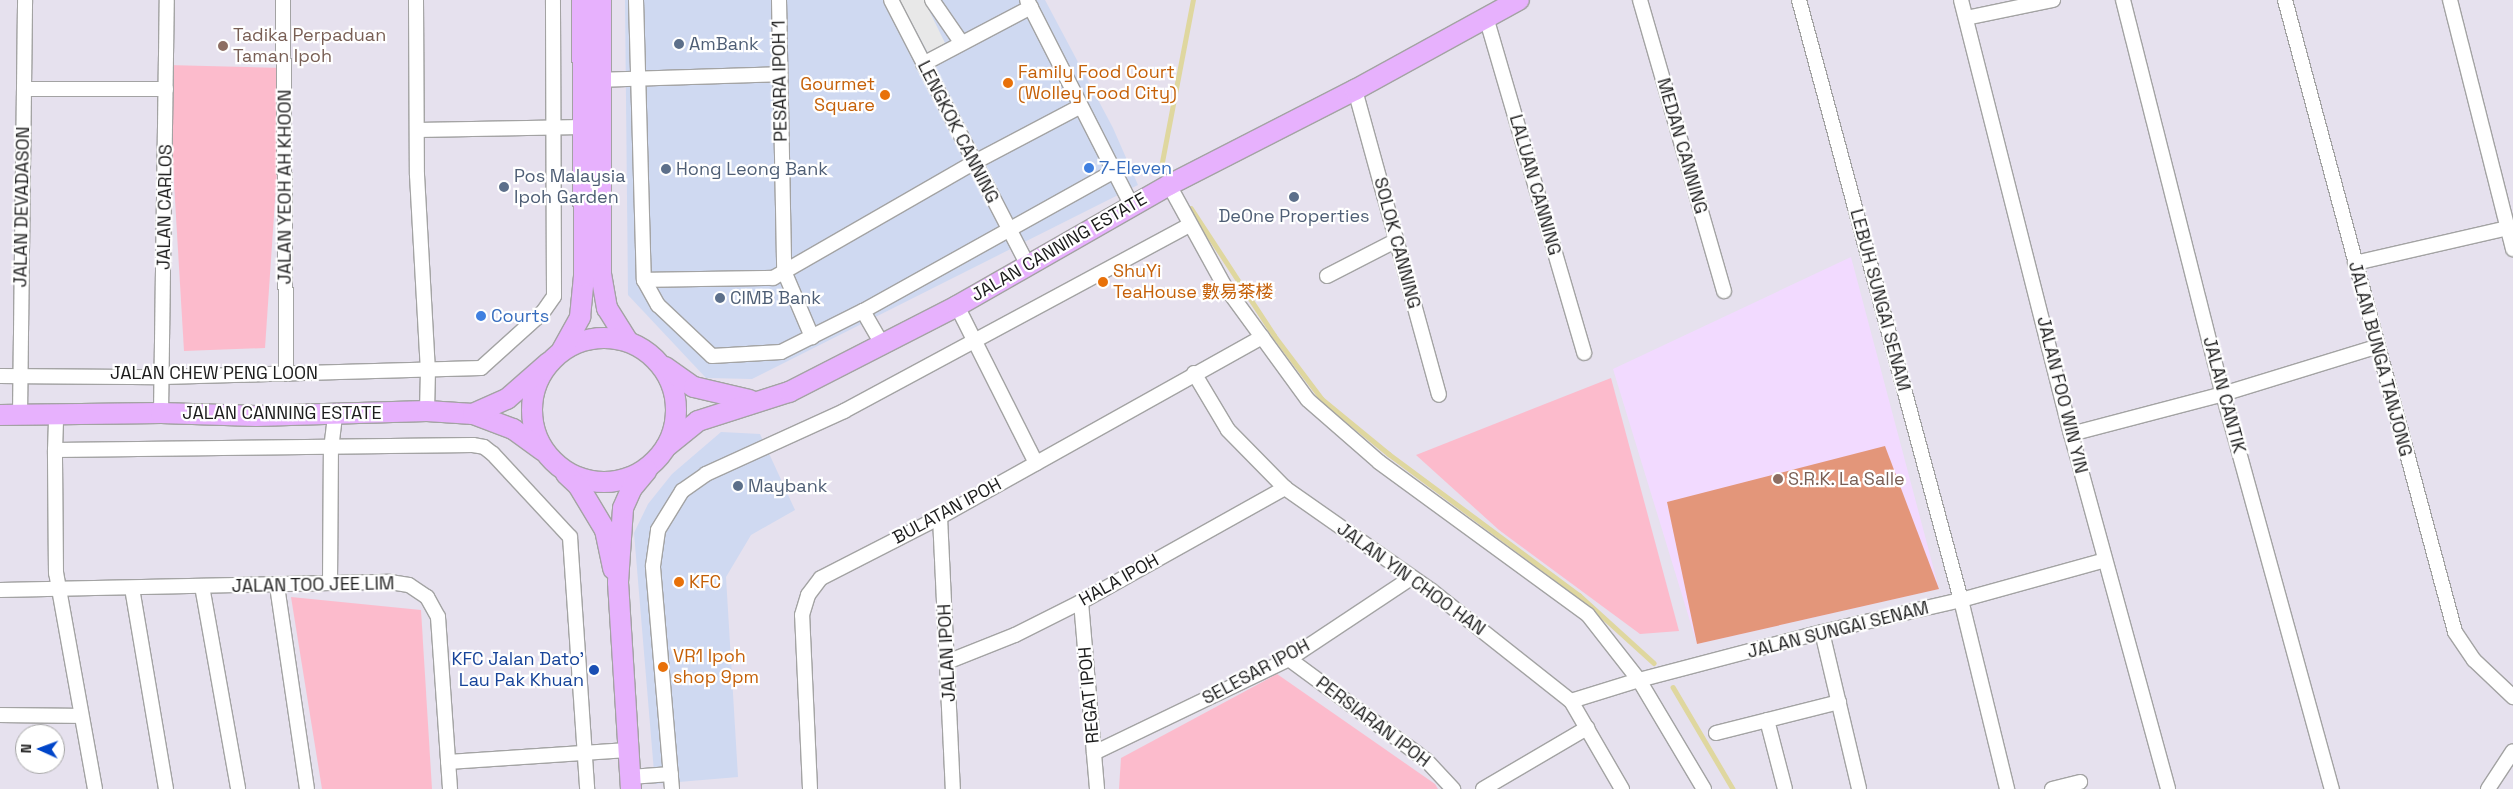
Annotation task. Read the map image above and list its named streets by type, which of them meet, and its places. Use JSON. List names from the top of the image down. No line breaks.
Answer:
{"streets":{"street":["PESARA IPOH 1","LENGKOK CANNING","MEDAN CANNING","LALUAN CANNING","JALAN YEOH AH KHOON","JALAN DEVADASON","JALAN CARLOS","SOLOK CANNING","JALAN CANNING ESTATE","LEBUH SUNGAI SENAM","JALAN BUNGA TANJONG","JALAN CHEW PENG LOON","JALAN FOO WIN YIN","JALAN CANTIK","BULATAN IPOH","JALAN YIN CHOO HAN","HALA IPOH","JALAN TOO JEE LIM","JALAN SUNGAI SENAM","JALAN IPOH","SELESAR IPOH","REGAT IPOH","PERSIARAN IPOH"]},"crossings":[["LENGKOK CANNING","JALAN CANNING ESTATE"],["LALUAN CANNING","JALAN CANNING ESTATE"],["JALAN YEOH AH KHOON","JALAN CHEW PENG LOON"],["JALAN DEVADASON","JALAN CANNING ESTATE"],["JALAN DEVADASON","JALAN CHEW PENG LOON"],["JALAN CARLOS","JALAN CANNING ESTATE"],["JALAN CARLOS","JALAN CHEW PENG LOON"],["SOLOK CANNING","JALAN CANNING ESTATE"],["LEBUH SUNGAI SENAM","JALAN SUNGAI SENAM"],["JALAN FOO WIN YIN","JALAN SUNGAI SENAM"],["BULATAN IPOH","JALAN YIN CHOO HAN"],["BULATAN IPOH","JALAN IPOH"],["JALAN YIN CHOO HAN","HALA IPOH"],["JALAN YIN CHOO HAN","JALAN SUNGAI SENAM"],["JALAN YIN CHOO HAN","SELESAR IPOH"],["HALA IPOH","JALAN IPOH"],["HALA IPOH","REGAT IPOH"],["SELESAR IPOH","REGAT IPOH"],["SELESAR IPOH","PERSIARAN IPOH"]],"places":["AmBank","Tadika Perpaduan Taman Ipoh","Family Food Court (Wolley Food City)","Gourmet Square","7-Eleven","Hong Leong Bank","Pos Malaysia Ipoh Garden","DeOne Properties","ShuYi TeaHouse 數易茶楼","CIMB Bank","Courts","S.R.K. La Salle","Maybank","KFC","VR1 Ipoh shop 9pm","KFC Jalan Dato' Lau Pak Khuan"],"north":"left"}
